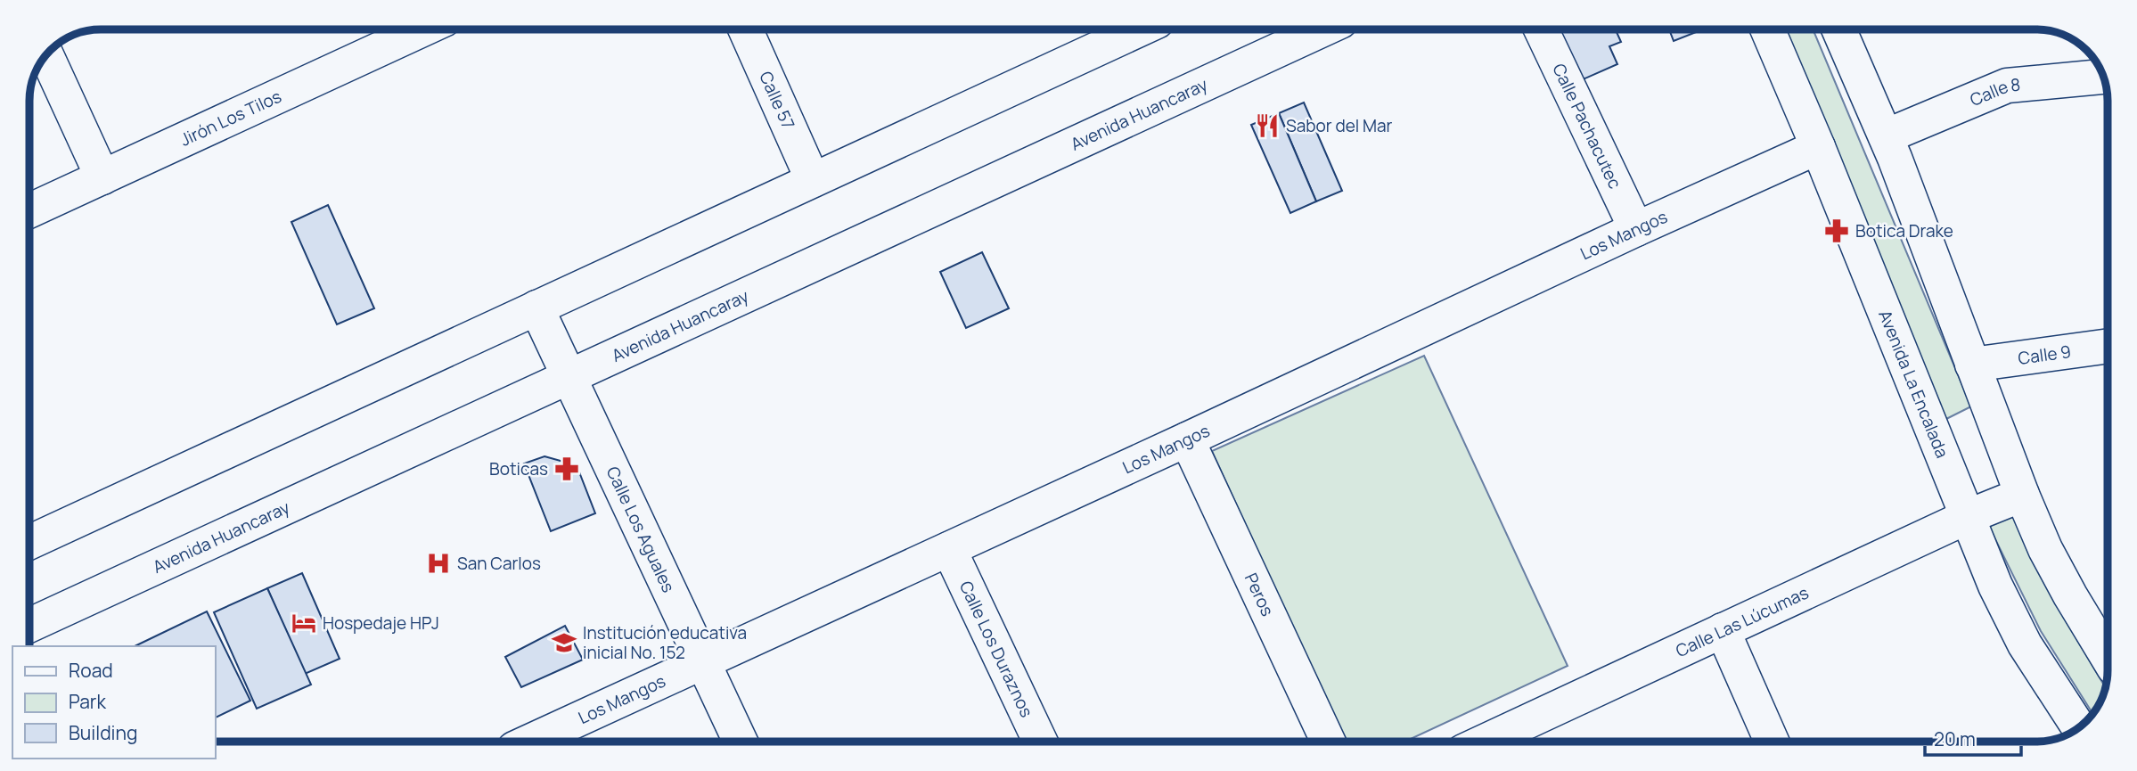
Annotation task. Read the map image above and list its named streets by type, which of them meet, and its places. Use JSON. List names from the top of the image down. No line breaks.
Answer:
{"streets":{"street":["Calle 8","Calle 57","Avenida Huancaray","Jirón Los Tilos","Calle Pachacutec","Los Mangos","Calle 9","Avenida La Encalada","Calle Los Aguales","Peros","Calle Las Lúcumas","Calle Los Duraznos"]},"crossings":[["Avenida Huancaray","Calle Los Aguales"],["Calle Pachacutec","Los Mangos"],["Los Mangos","Avenida La Encalada"],["Los Mangos","Calle Los Aguales"],["Los Mangos","Peros"],["Los Mangos","Calle Los Duraznos"],["Avenida La Encalada","Calle Las Lúcumas"]],"places":{"restaurant":["Sabor del Mar"],"pharmacy":["Botica Drake","Boticas"],"hospital":["San Carlos"],"hotel":["Hospedaje HPJ"],"school or university":["Institución educativa inicial No. 152"]},"legend":["Road","Park","Building"],"scale_bar":"20 m"}
